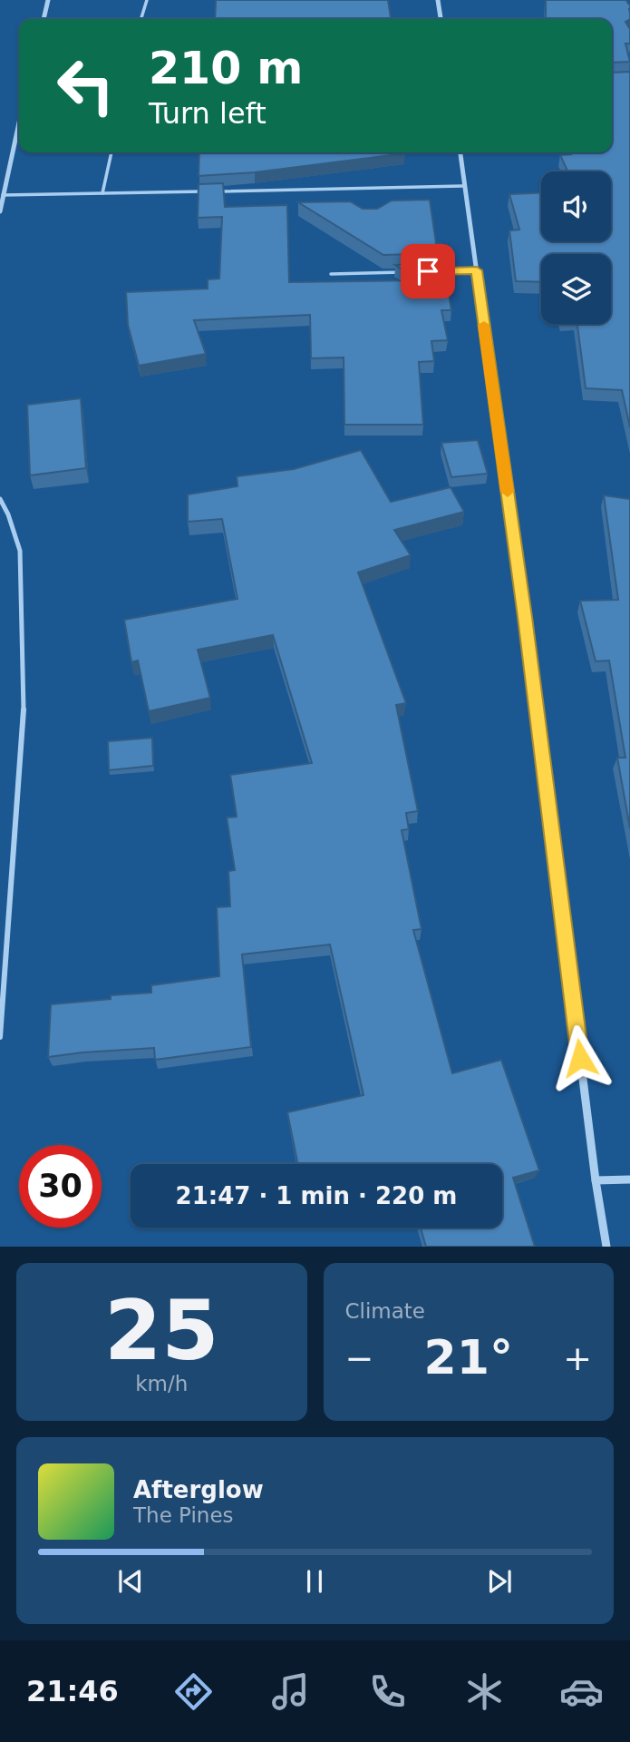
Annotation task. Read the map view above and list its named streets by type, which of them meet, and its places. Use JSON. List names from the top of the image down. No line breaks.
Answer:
{"page":{"turn":["210 m","Turn left"],"limit":"30","trip":"21:47 · 1 min · 220 m","tile":[["25","km/h"],"Climate"],"heat":["−","21°","+"],"song":["Afterglow","The Pines"],"tabs":"21:46"}}
